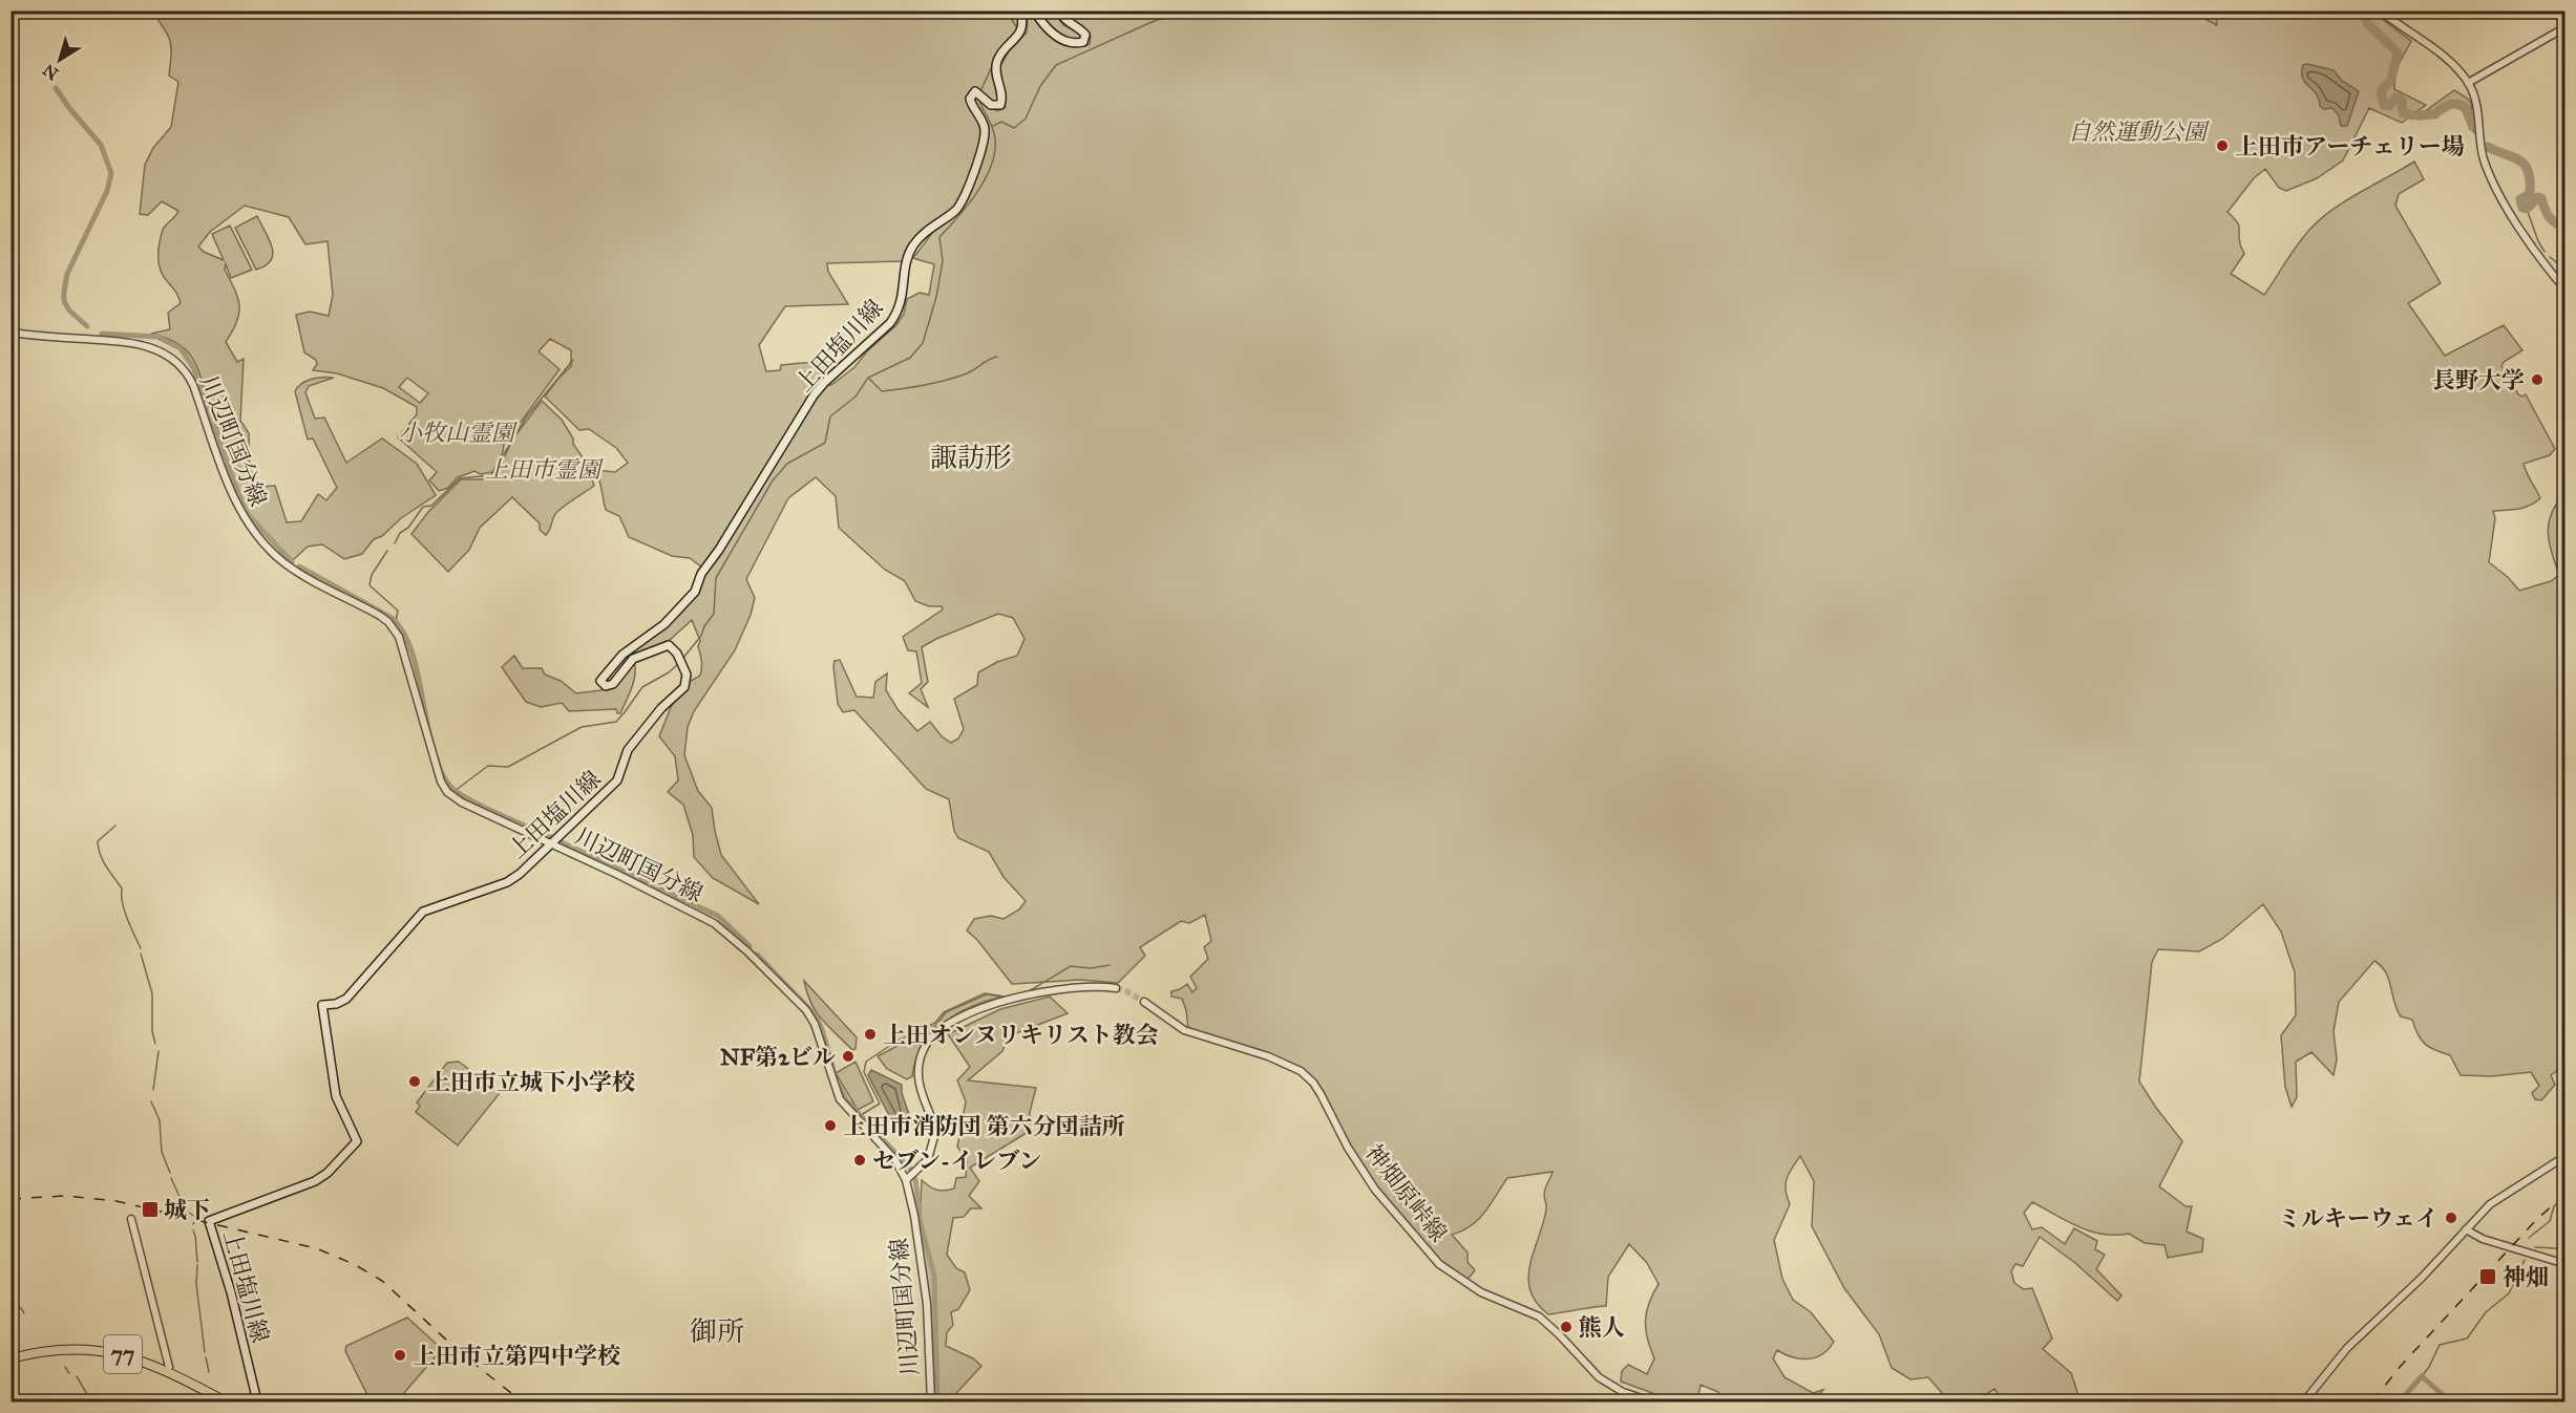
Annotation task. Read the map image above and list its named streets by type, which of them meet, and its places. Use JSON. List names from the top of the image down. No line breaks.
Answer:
{"streets":{"main road":["上田塩川線","77"],"street":["川辺町国分線","神畑原峠線"]},"crossings":[["上田塩川線","川辺町国分線"]],"districts":["諏訪形","御所"],"parks":["自然運動公園","小牧山霊園","上田市霊園"],"places":{"other":["上田市アーチェリー場","長野大学","上田オンヌリキリスト教会","NF第2ビル","上田市立城下小学校","上田市消防団 第六分団詰所","セブン-イレブン","ミルキーウェイ","熊人","上田市立第四中学校"],"transit":["城下","神畑"]},"north":"bottom left"}
